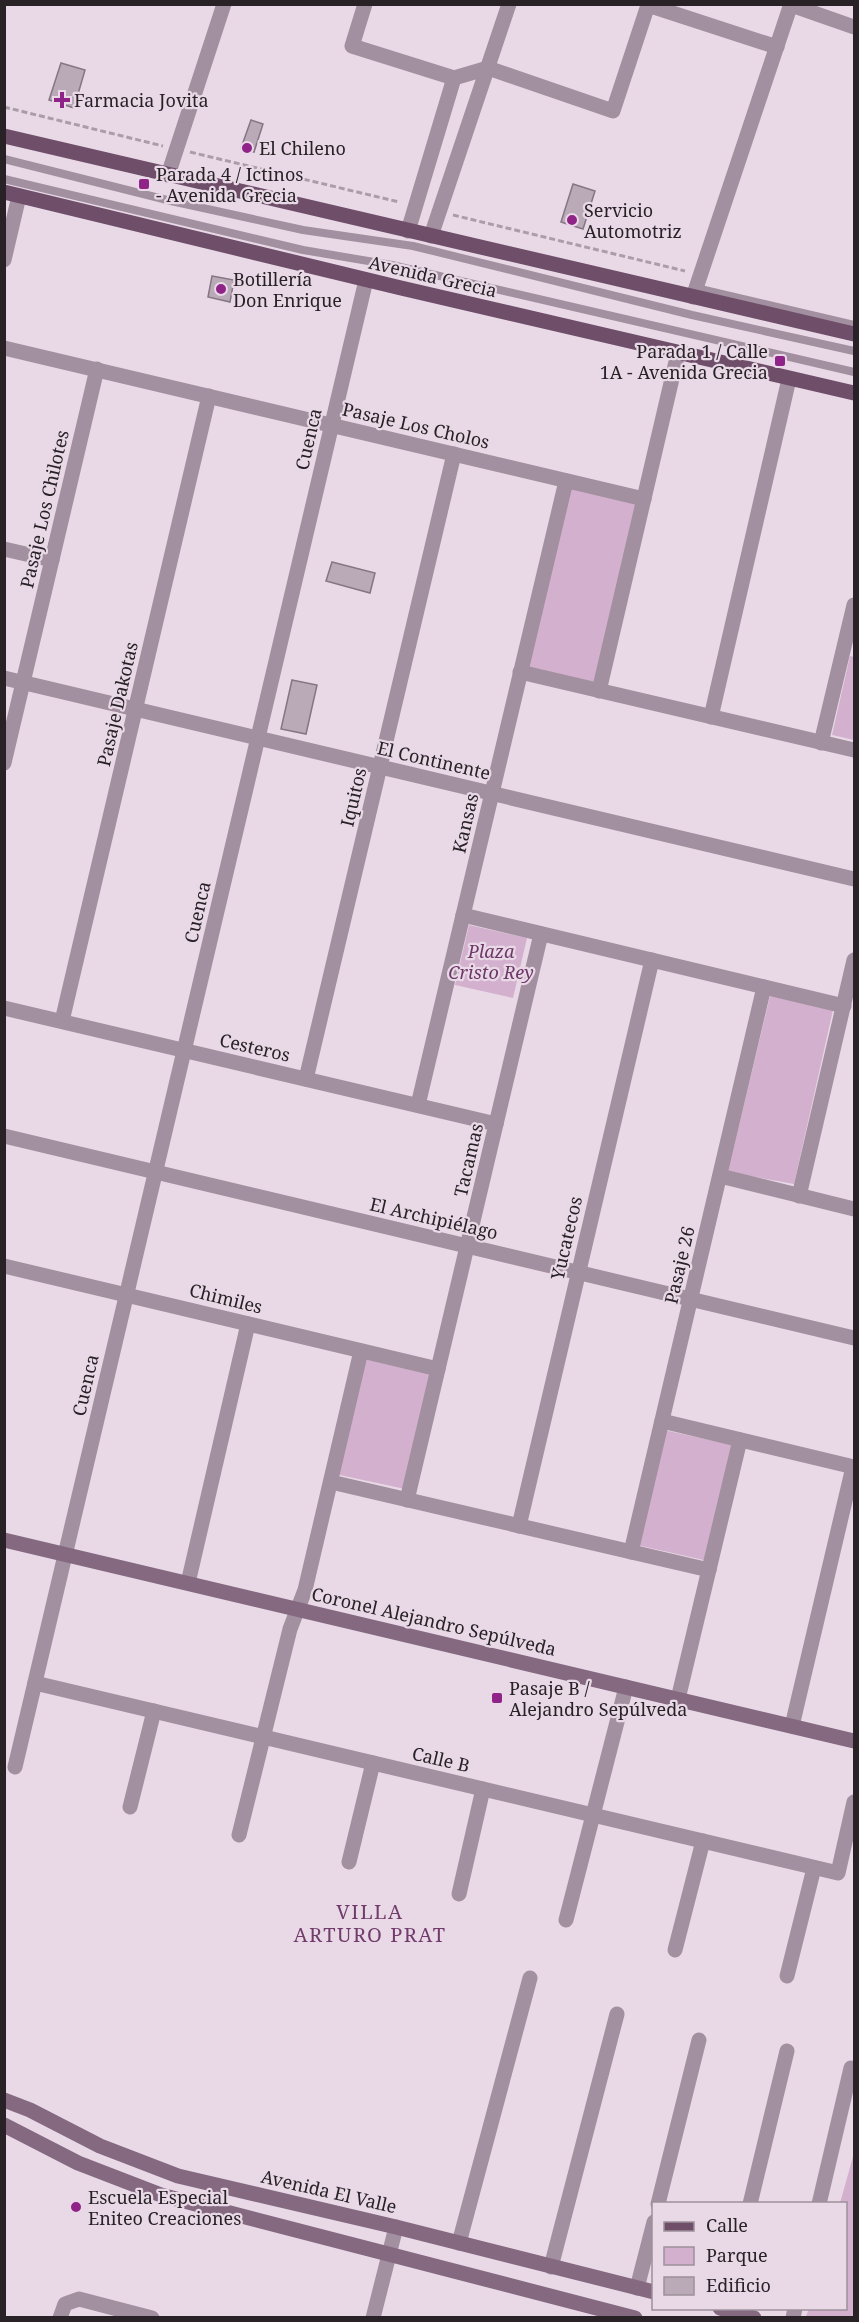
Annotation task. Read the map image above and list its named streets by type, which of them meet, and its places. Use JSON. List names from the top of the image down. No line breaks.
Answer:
{"streets":{"main road":["Avenida Grecia"],"street":["Pasaje Los Cholos","Cuenca","Pasaje Los Chilotes","Pasaje Dakotas","El Continente","Iquitos","Kansas","Cesteros","Tacamas","El Archipiélago","Yucatecos","Pasaje 26","Chimiles","Coronel Alejandro Sepúlveda","Calle B","Avenida El Valle"]},"crossings":[["Avenida Grecia","Cuenca"],["Pasaje Los Cholos","Cuenca"],["Pasaje Los Cholos","Pasaje Los Chilotes"],["Pasaje Los Cholos","Pasaje Dakotas"],["Pasaje Los Cholos","Iquitos"],["Pasaje Los Cholos","Kansas"],["Cuenca","El Continente"],["Cuenca","Cesteros"],["Cuenca","El Archipiélago"],["Cuenca","Chimiles"],["Cuenca","Coronel Alejandro Sepúlveda"],["Cuenca","Calle B"],["Pasaje Los Chilotes","El Continente"],["Pasaje Dakotas","El Continente"],["Pasaje Dakotas","Cesteros"],["El Continente","Iquitos"],["El Continente","Kansas"],["Iquitos","Cesteros"],["Kansas","Cesteros"],["Cesteros","Tacamas"],["Tacamas","El Archipiélago"],["Tacamas","Chimiles"],["El Archipiélago","Yucatecos"],["El Archipiélago","Pasaje 26"]],"districts":["VILLA ARTURO PRAT"],"parks":["Plaza Cristo Rey"],"places":{"health":["Farmacia Jovita"],"other":["El Chileno","Servicio Automotriz","Botillería Don Enrique","Escuela Especial Eniteo Creaciones"],"transit":["Parada 4 / Ictinos - Avenida Grecia","Parada 1 / Calle 1A - Avenida Grecia","Pasaje B / Alejandro Sepúlveda"]},"legend":["Calle","Parque","Edificio"]}
